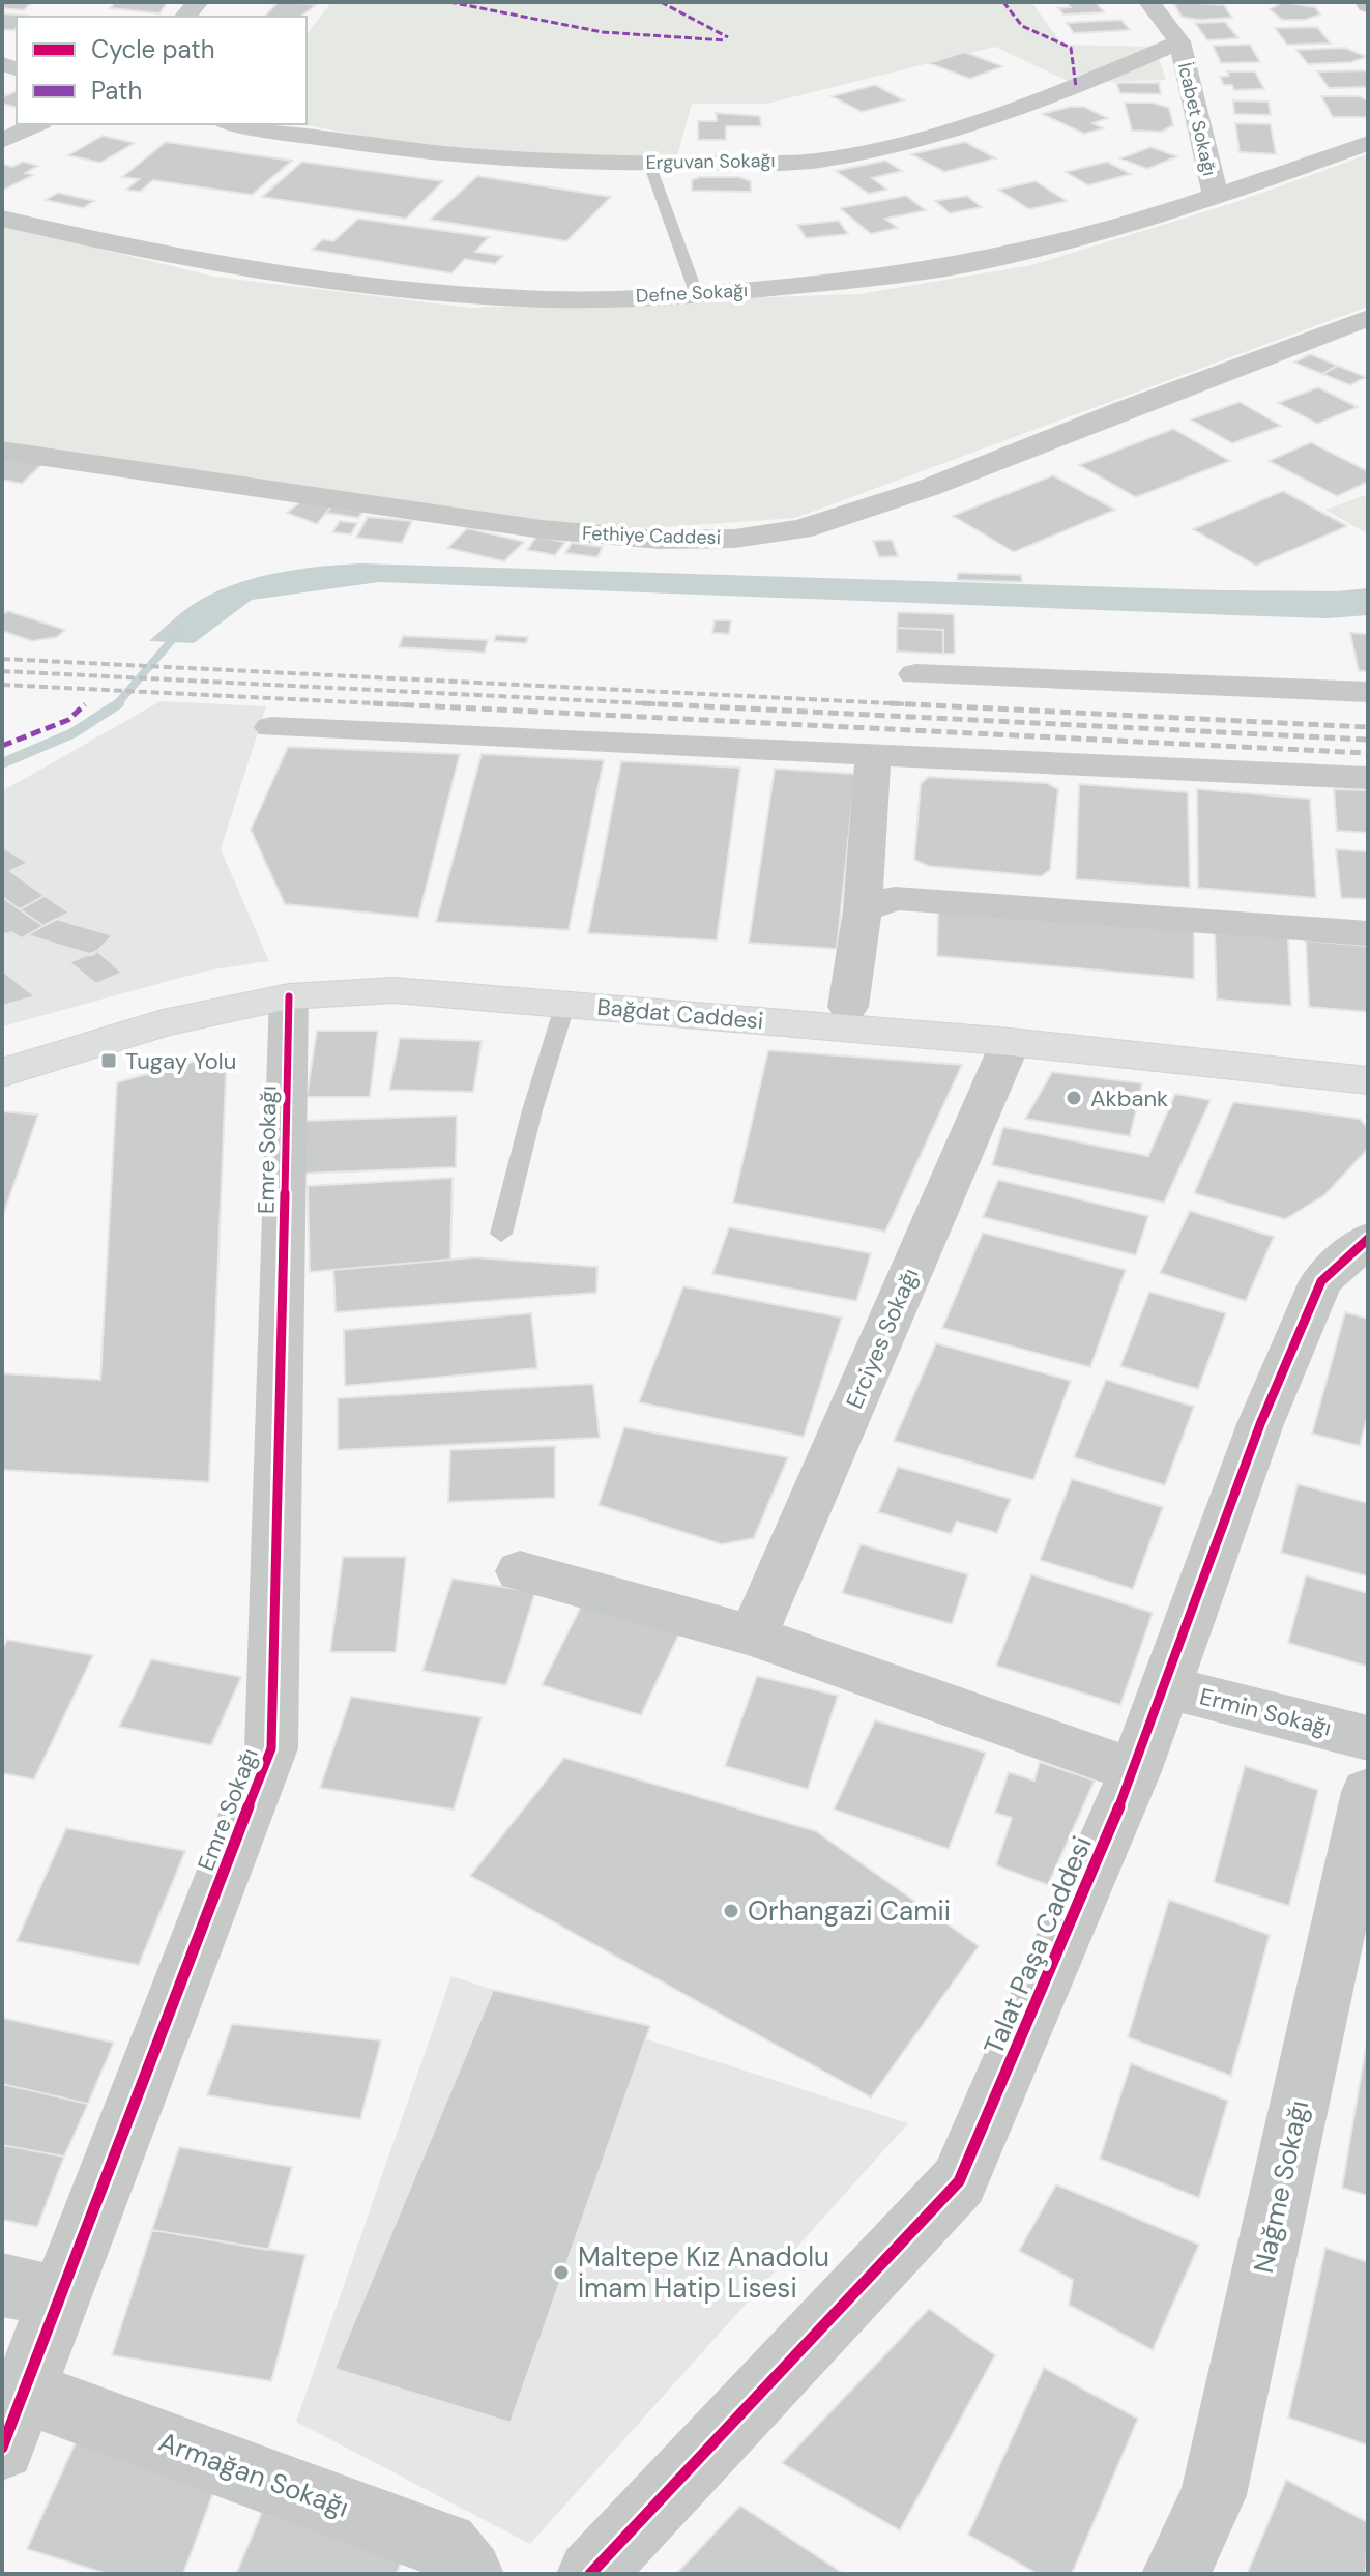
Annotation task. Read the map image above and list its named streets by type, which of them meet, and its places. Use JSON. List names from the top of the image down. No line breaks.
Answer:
{"streets":{"main road":["Bağdat Caddesi"],"street":["İcabet Sokağı","Erguvan Sokağı","Defne Sokağı","Fethiye Caddesi","Emre Sokağı","Erciyes Sokağı","Ermin Sokağı","Talat Paşa Caddesi","Nağme Sokağı","Armağan Sokağı"]},"crossings":[["İcabet Sokağı","Erguvan Sokağı"],["İcabet Sokağı","Defne Sokağı"],["Bağdat Caddesi","Emre Sokağı"],["Bağdat Caddesi","Erciyes Sokağı"],["Emre Sokağı","Armağan Sokağı"],["Ermin Sokağı","Talat Paşa Caddesi"]],"places":{"transit":["Tugay Yolu"],"other":["Akbank","Orhangazi Camii","Maltepe Kız Anadolu İmam Hatip Lisesi"]},"legend":["Cycle path","Path"]}
